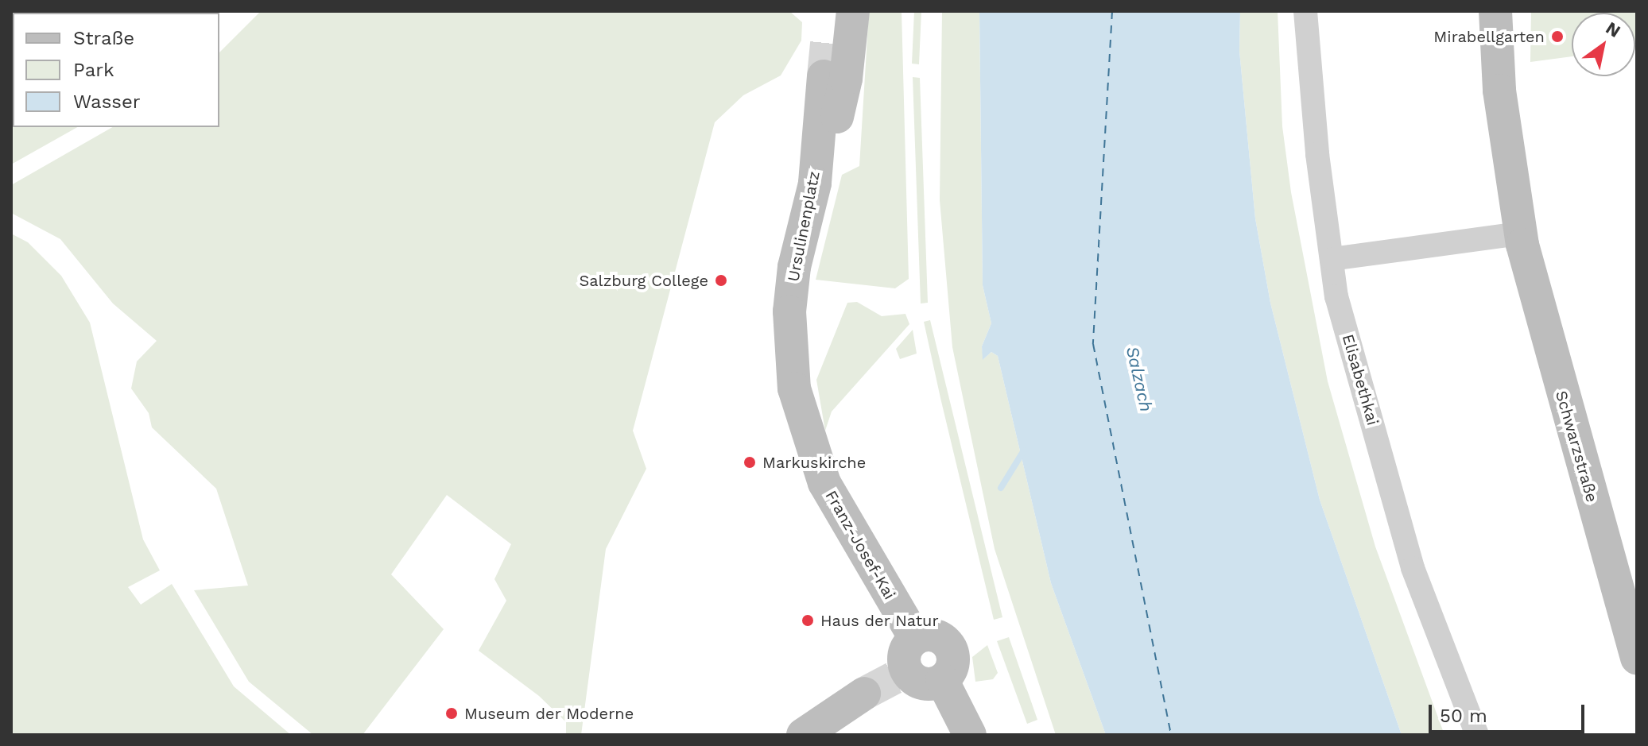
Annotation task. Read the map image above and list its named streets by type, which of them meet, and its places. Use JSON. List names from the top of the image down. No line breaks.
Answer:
{"streets":{"street":["Ursulinenplatz","Elisabethkai","Schwarzstraße","Franz-Josef-Kai"]},"crossings":[["Ursulinenplatz","Franz-Josef-Kai"]],"water":["Salzach"],"places":["Mirabellgarten","Salzburg College","Markuskirche","Haus der Natur","Museum der Moderne"],"legend":["Straße","Park","Wasser"],"scale_bar":"50 m","north":"top right"}
